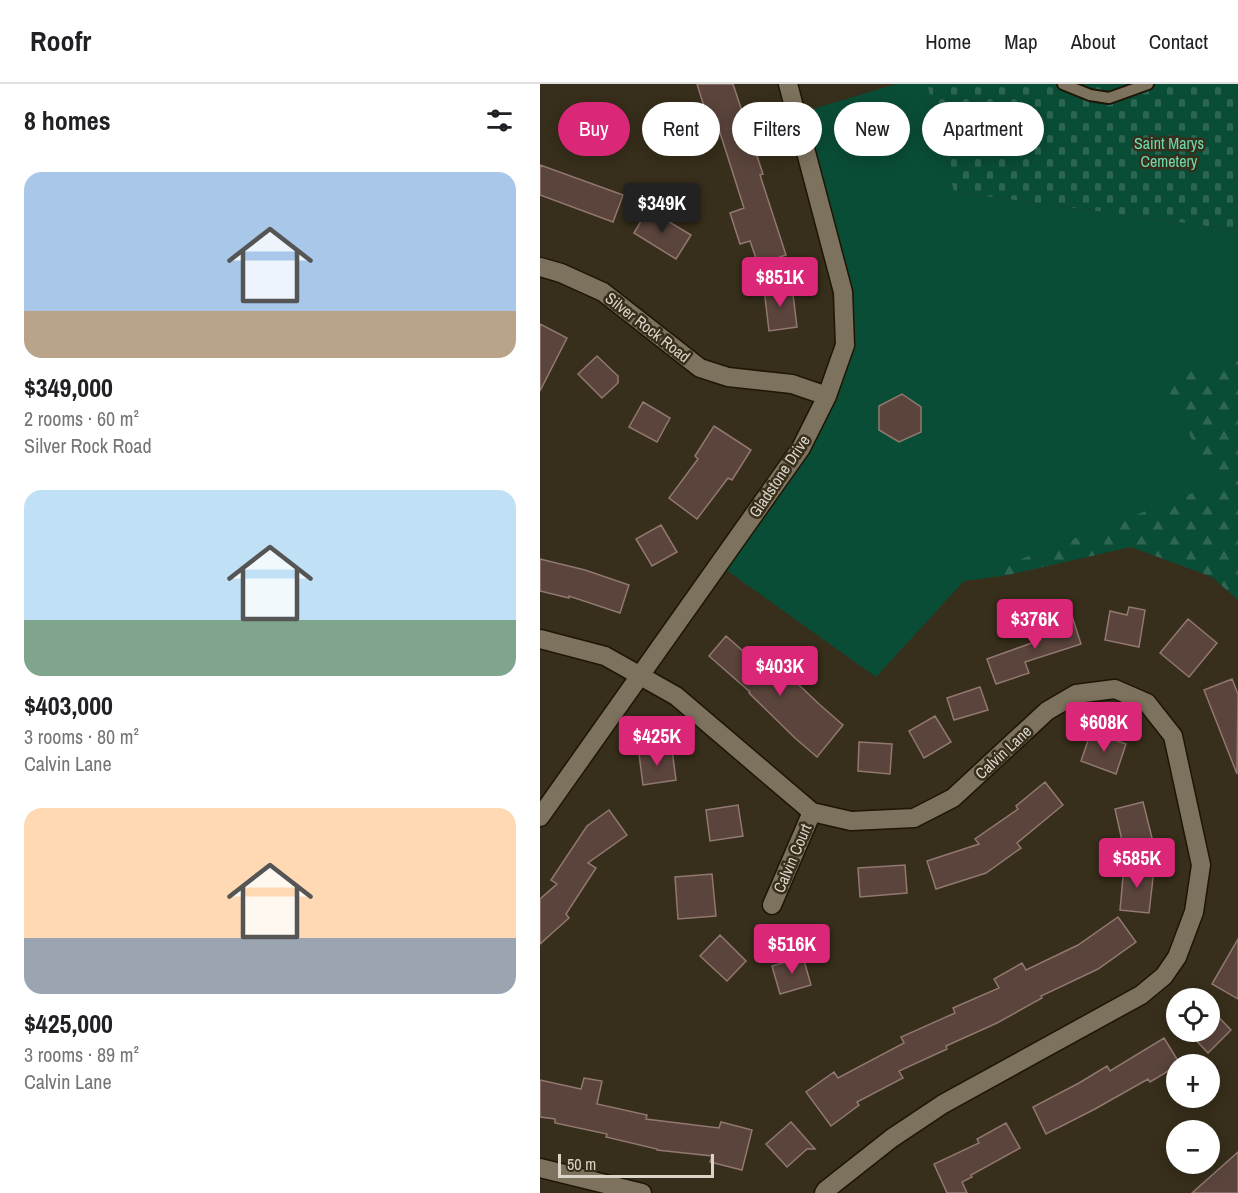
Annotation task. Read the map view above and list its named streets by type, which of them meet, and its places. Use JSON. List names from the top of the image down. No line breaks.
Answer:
{"streets":{"street":["Silver Rock Road","Gladstone Drive","Calvin Lane","Calvin Court"]},"crossings":[["Silver Rock Road","Gladstone Drive"],["Gladstone Drive","Calvin Lane"],["Calvin Lane","Calvin Court"]],"parks":["Saint Marys Cemetery"],"scale_bar":"50 m","page":{"header":"Roofr","nav":["Home","Map","About","Contact"],"heading":"8 homes","chip":["Buy","Rent","Filters","New","Apartment"],"list":[{"name":"$349,000","note":"2 rooms · 60 m² · Silver Rock Road"},{"name":"$403,000","note":"3 rooms · 80 m² · Calvin Lane"},{"name":"$425,000","note":"3 rooms · 89 m² · Calvin Lane"}],"price":["$349K","$851K","$376K","$403K","$608K","$425K","$585K","$516K"],"map_buttons":["+","−"],"scale":"50 m"}}
